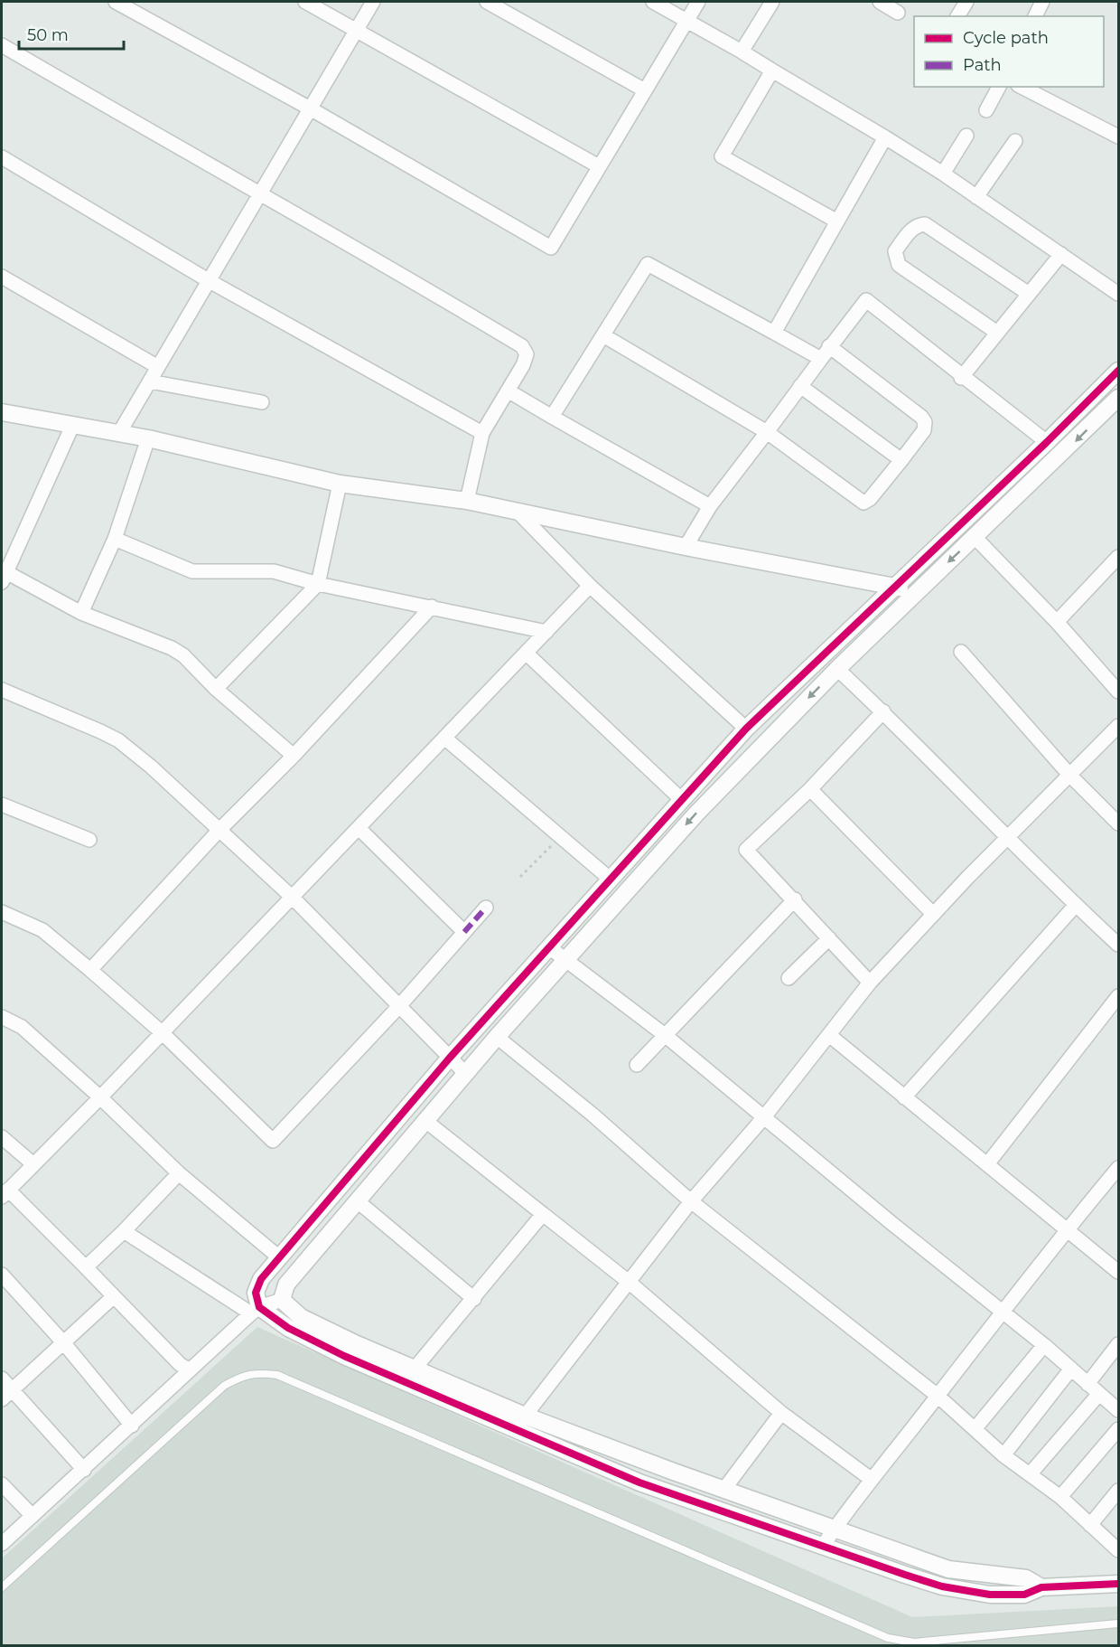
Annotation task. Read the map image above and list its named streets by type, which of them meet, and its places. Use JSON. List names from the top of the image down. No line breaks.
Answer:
{"legend":["Cycle path","Path"],"scale_bar":"50 m"}
